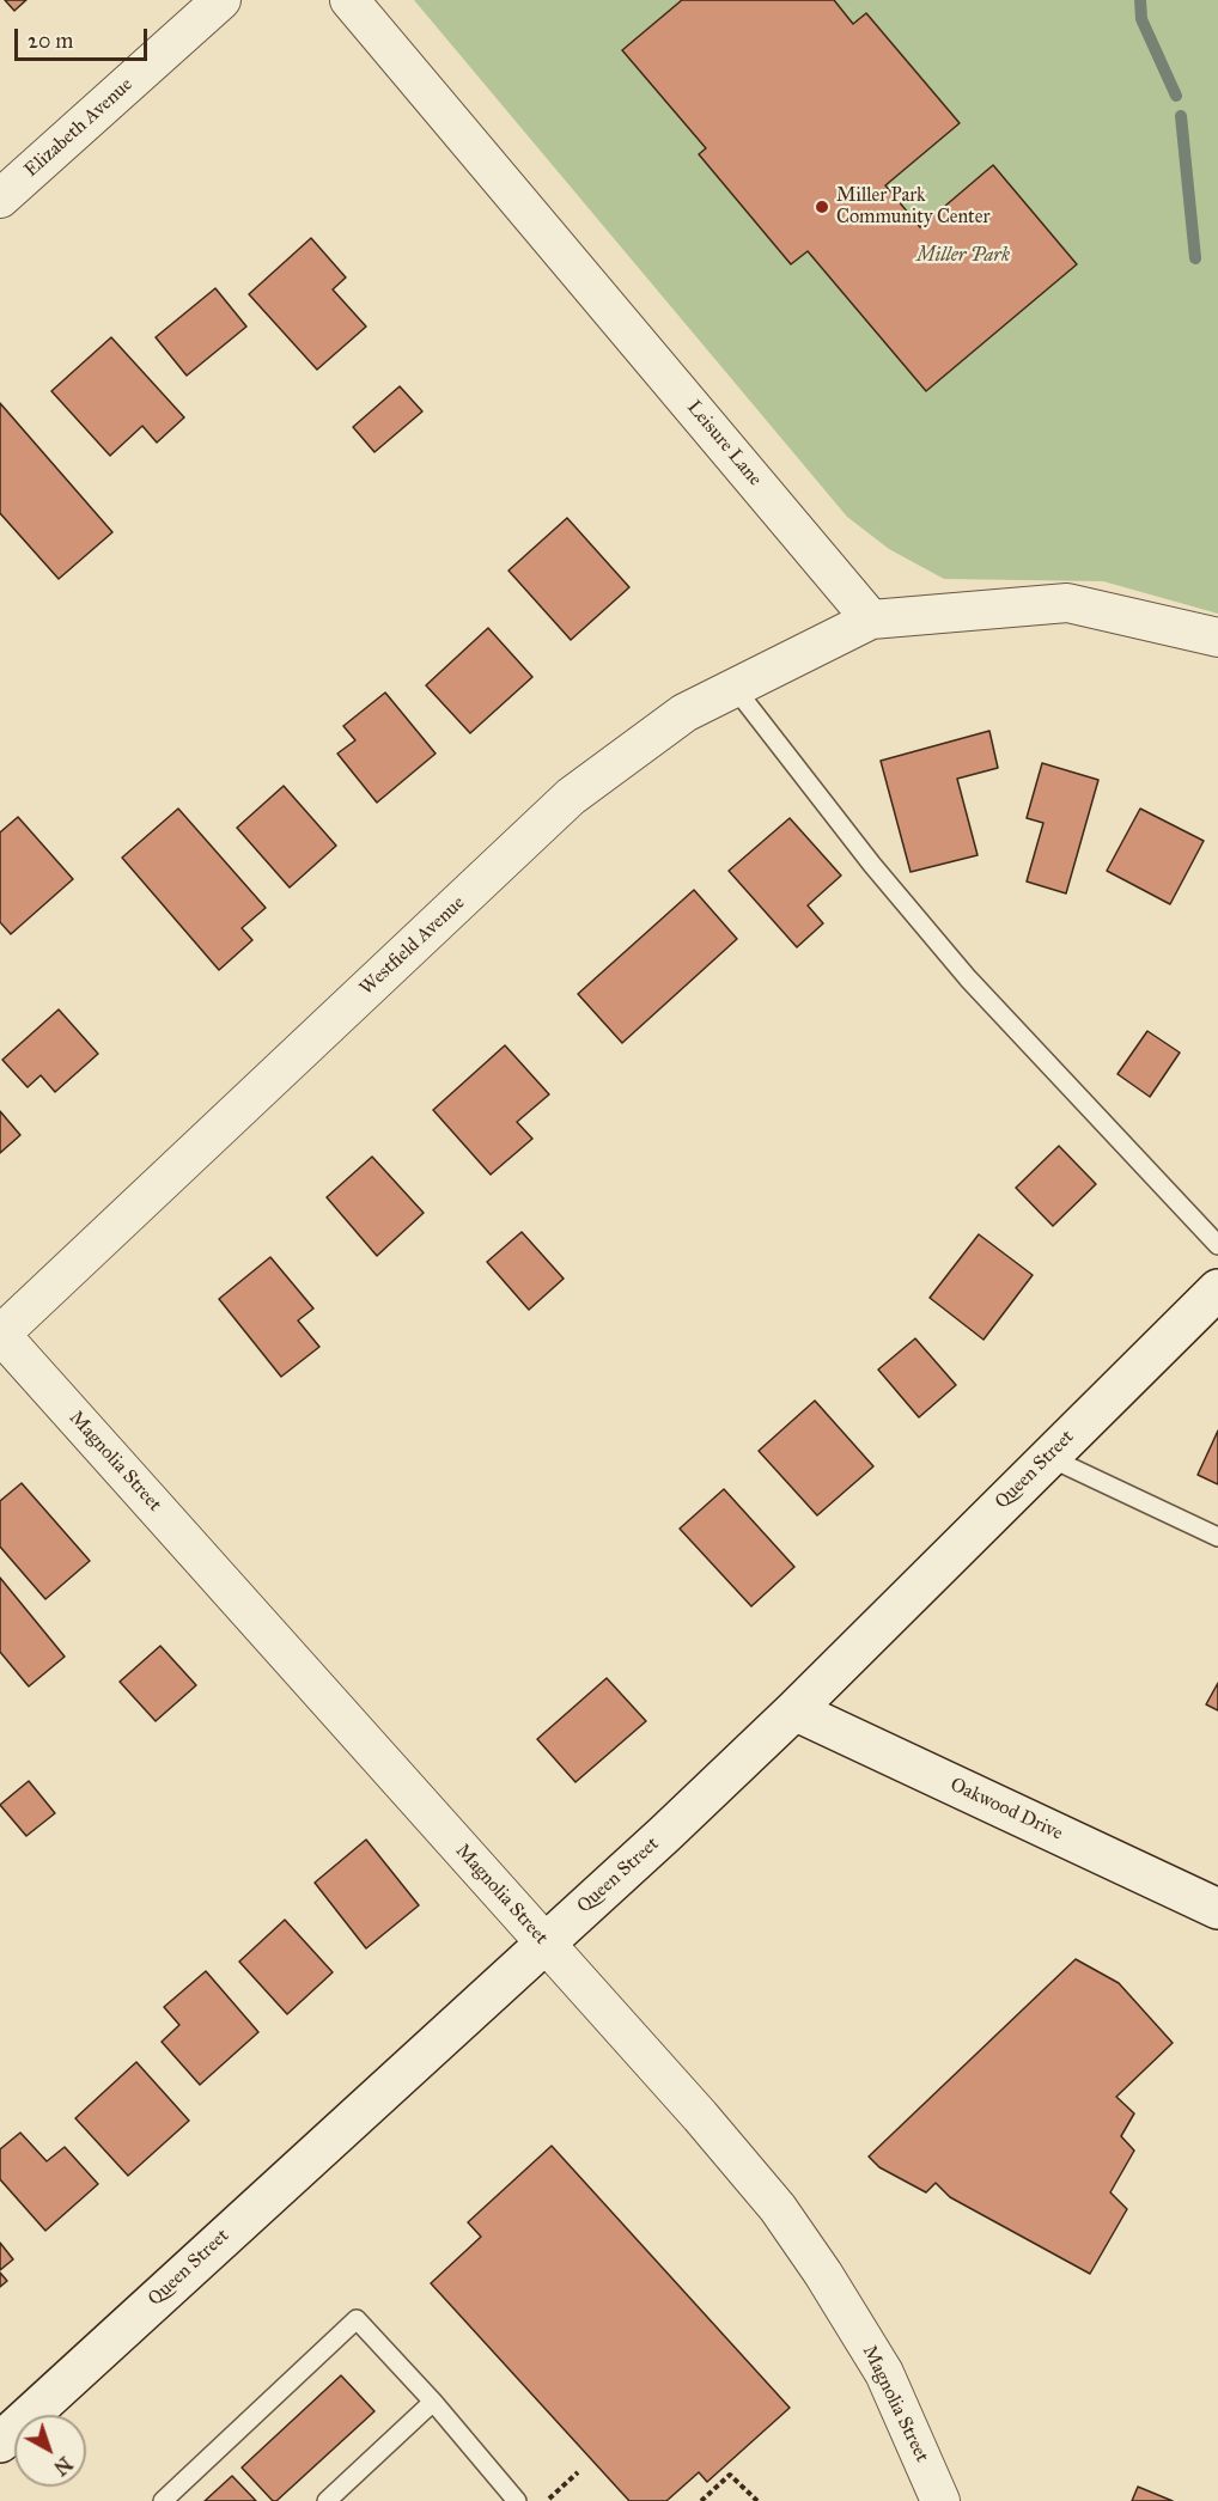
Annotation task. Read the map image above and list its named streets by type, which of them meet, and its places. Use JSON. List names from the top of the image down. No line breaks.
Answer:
{"streets":{"street":["Elizabeth Avenue","Leisure Lane","Westfield Avenue","Magnolia Street","Queen Street","Oakwood Drive"]},"crossings":[["Leisure Lane","Westfield Avenue"],["Westfield Avenue","Magnolia Street"],["Magnolia Street","Queen Street"],["Queen Street","Oakwood Drive"]],"parks":["Miller Park"],"places":["Miller Park Community Center"],"scale_bar":"20 m","north":"bottom right"}
